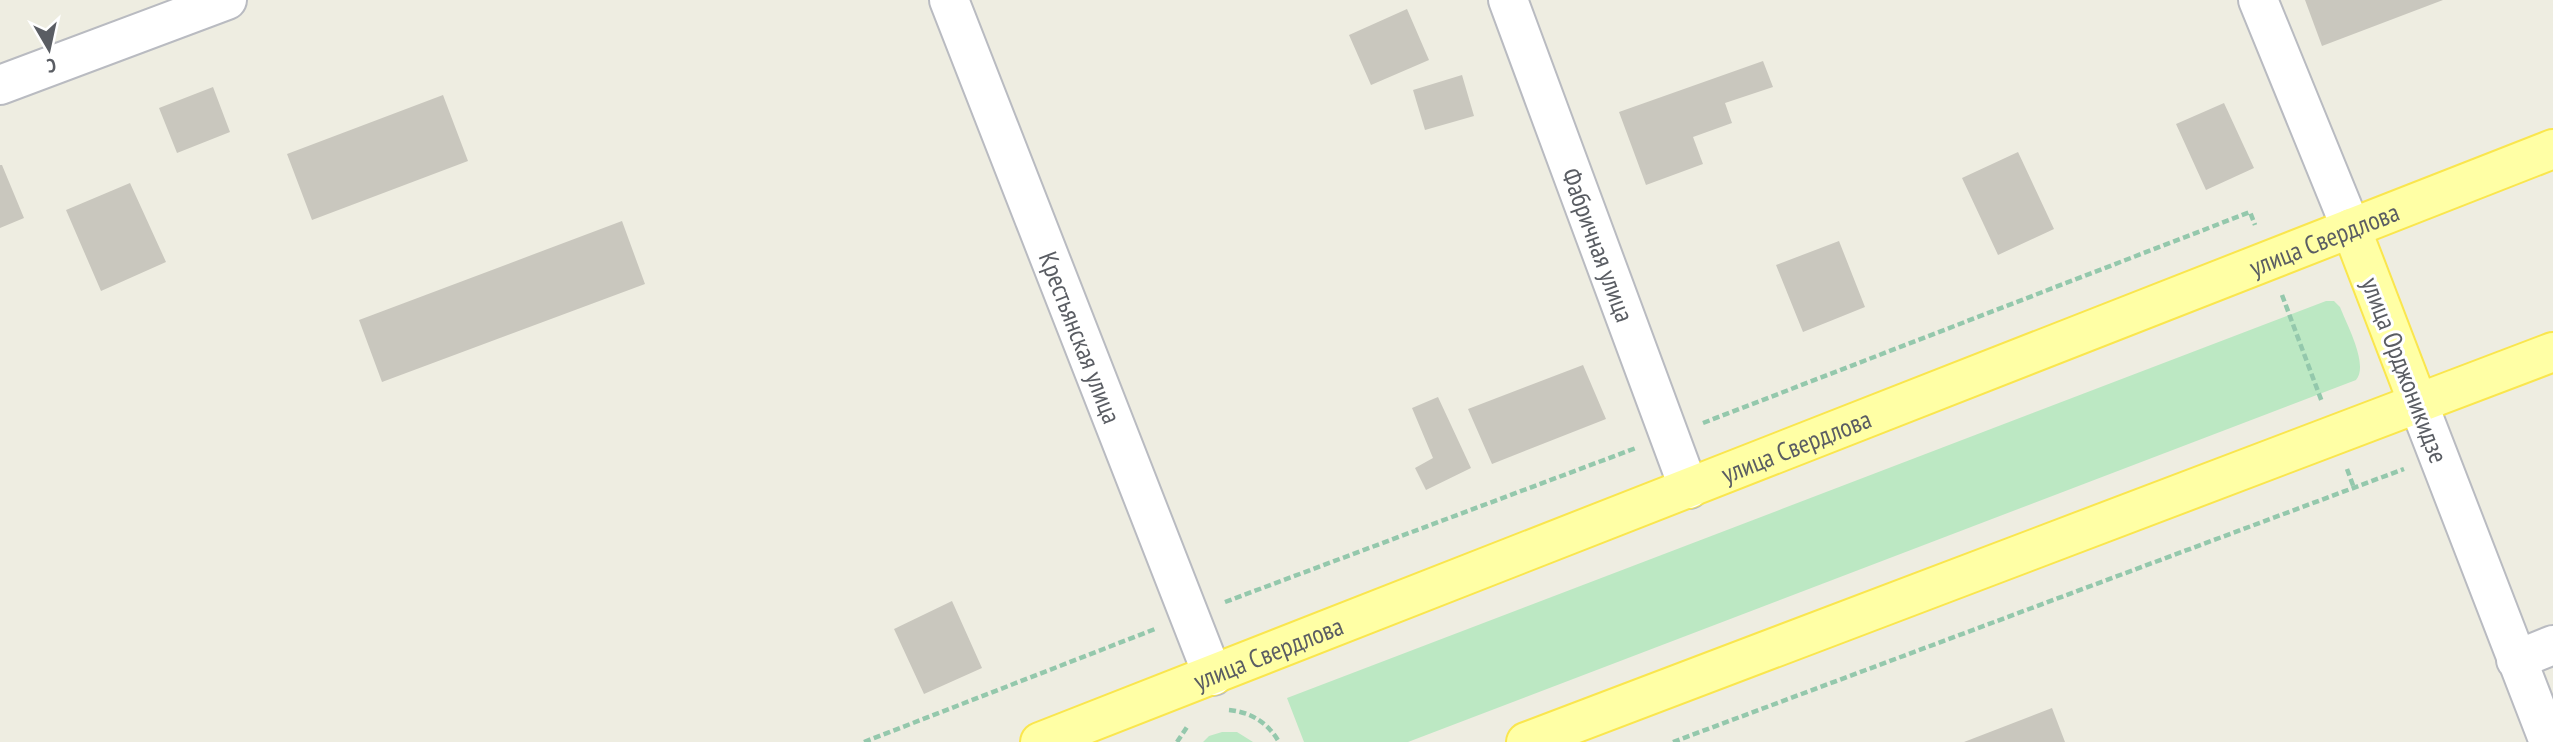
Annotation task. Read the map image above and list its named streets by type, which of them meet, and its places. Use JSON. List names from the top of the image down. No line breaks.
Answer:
{"streets":{"main road":["улица Свердлова","улица Орджоникидзе"],"street":["Фабричная улица","Крестьянская улица"]},"crossings":[["улица Свердлова","Фабричная улица"],["улица Свердлова","Крестьянская улица"],["улица Свердлова","улица Орджоникидзе"]],"north":"bottom"}
